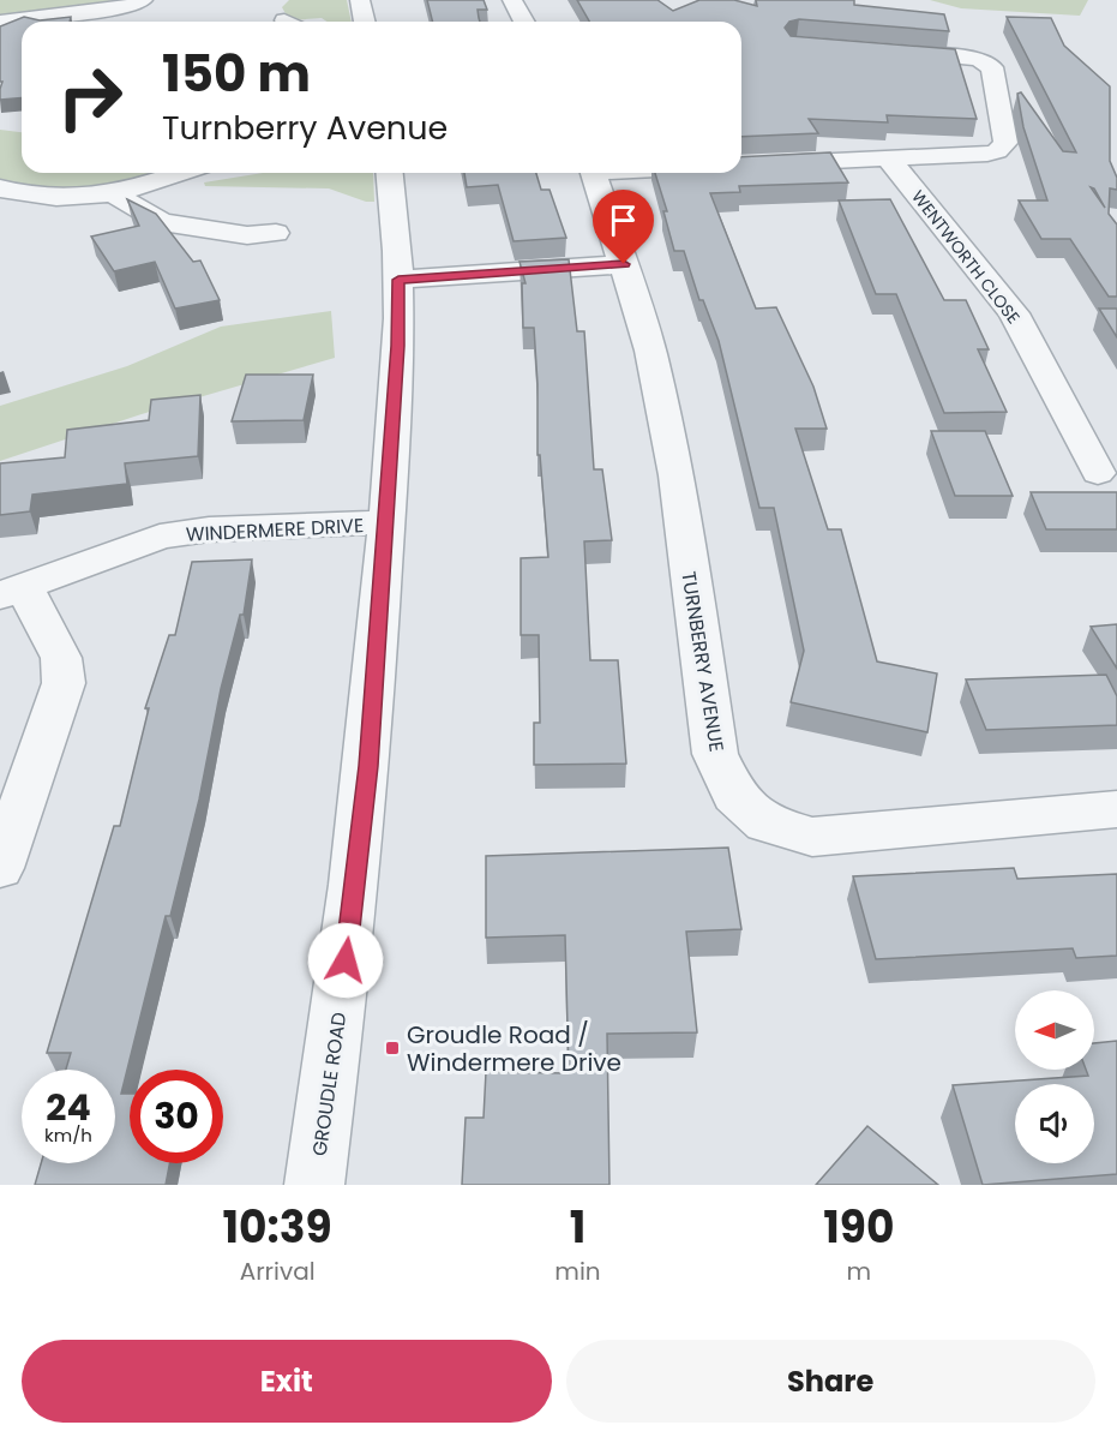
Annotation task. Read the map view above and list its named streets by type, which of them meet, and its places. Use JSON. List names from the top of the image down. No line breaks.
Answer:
{"streets":{"street":["WENTWORTH CLOSE","WINDERMERE DRIVE","TURNBERRY AVENUE","GROUDLE ROAD"]},"crossings":[["WINDERMERE DRIVE","GROUDLE ROAD"]],"places":{"transit":["Groudle Road / Windermere Drive"]},"north":"left","page":{"turn":["150 m","Turnberry Avenue"],"speed":"24 km/h","limit":"30","eta":["10:39","Arrival","1","min","190","m"],"buttons":["Exit","Share"]}}
